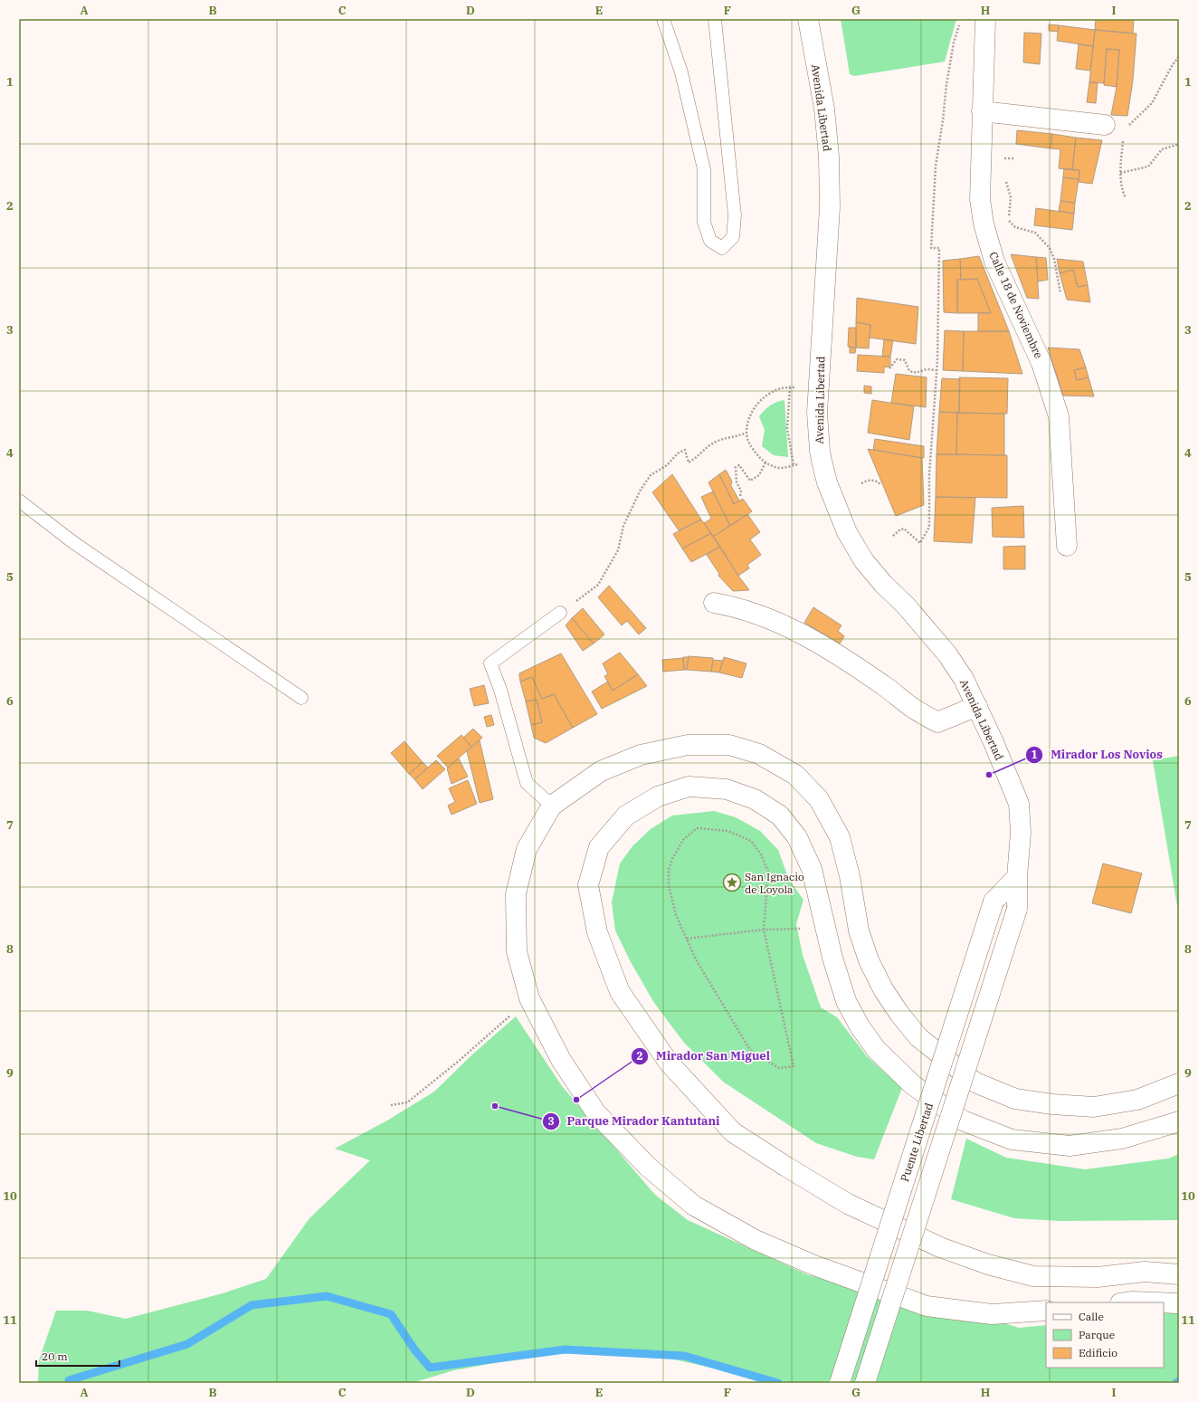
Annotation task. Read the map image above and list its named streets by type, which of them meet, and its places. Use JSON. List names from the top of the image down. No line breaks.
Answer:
{"streets":{"main road":["Avenida Libertad","Calle 18 de Noviembre","Puente Libertad"]},"crossings":[["Avenida Libertad","Puente Libertad"]],"places":{"other":["Mirador Los Novios","Mirador San Miguel","Parque Mirador Kantutani"],"place":["San Ignacio de Loyola"]},"legend":["Calle","Parque","Edificio"],"scale_bar":"20 m","grid":{"columns":["A","B","C","D","E","F","G","H","I"],"rows":["1","2","3","4","5","6","7","8","9","10","11"]}}
